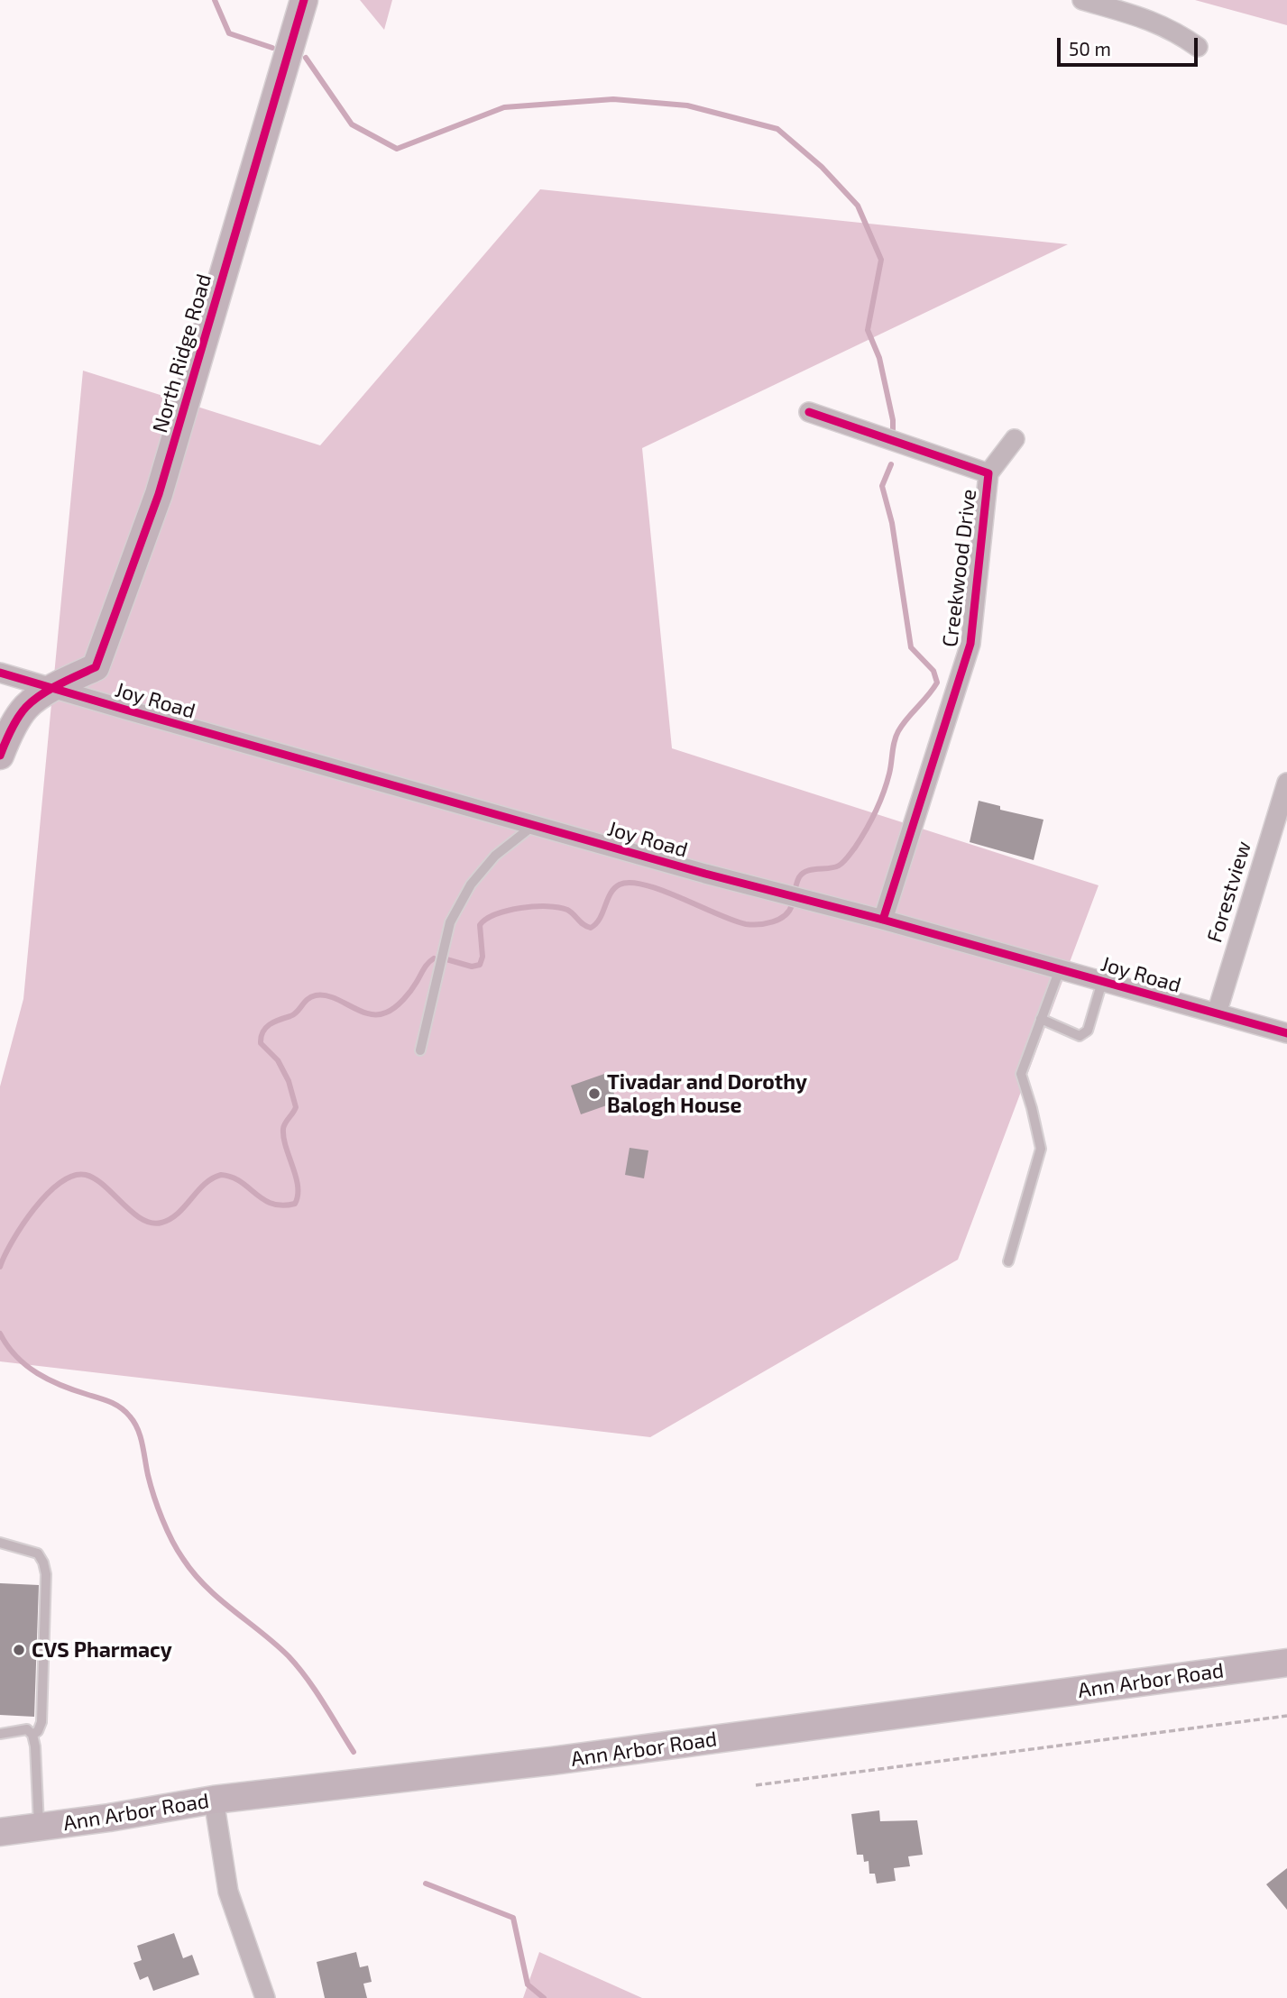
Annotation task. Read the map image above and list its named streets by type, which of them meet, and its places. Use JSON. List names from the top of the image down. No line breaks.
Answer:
{"streets":{"main road":["North Ridge Road","Ann Arbor Road"],"street":["Creekwood Drive","Joy Road","Forestview"]},"crossings":[["North Ridge Road","Joy Road"],["Creekwood Drive","Joy Road"],["Joy Road","Forestview"]],"places":["Tivadar and Dorothy Balogh House","CVS Pharmacy"],"scale_bar":"50 m"}
